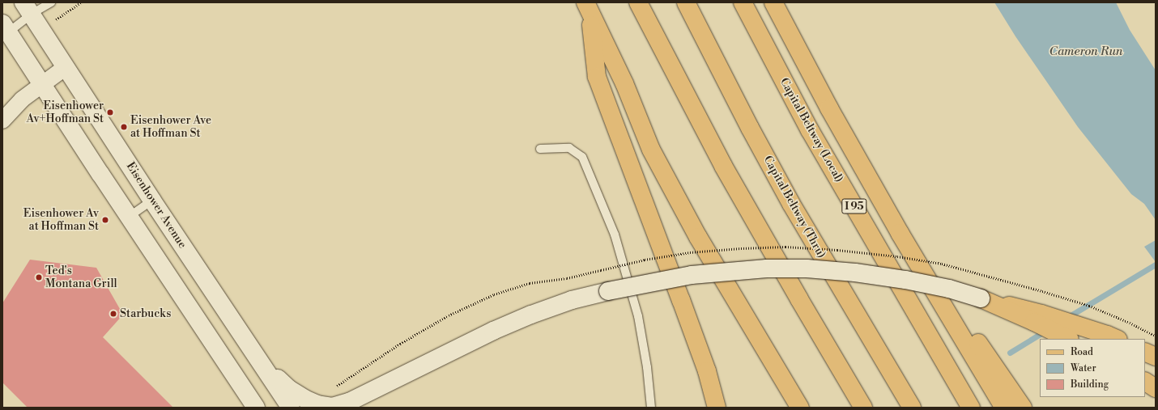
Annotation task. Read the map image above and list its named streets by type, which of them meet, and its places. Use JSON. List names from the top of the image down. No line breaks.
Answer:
{"streets":{"main road":["Capital Beltway (Local)","Eisenhower Avenue","I 95","Capital Beltway (Thru)"]},"water":["Cameron Run"],"places":["Eisenhower Av+Hoffman St","Eisenhower Ave at Hoffman St","Eisenhower Av at Hoffman St","Ted's Montana Grill","Starbucks"],"legend":["Road","Water","Building"]}
